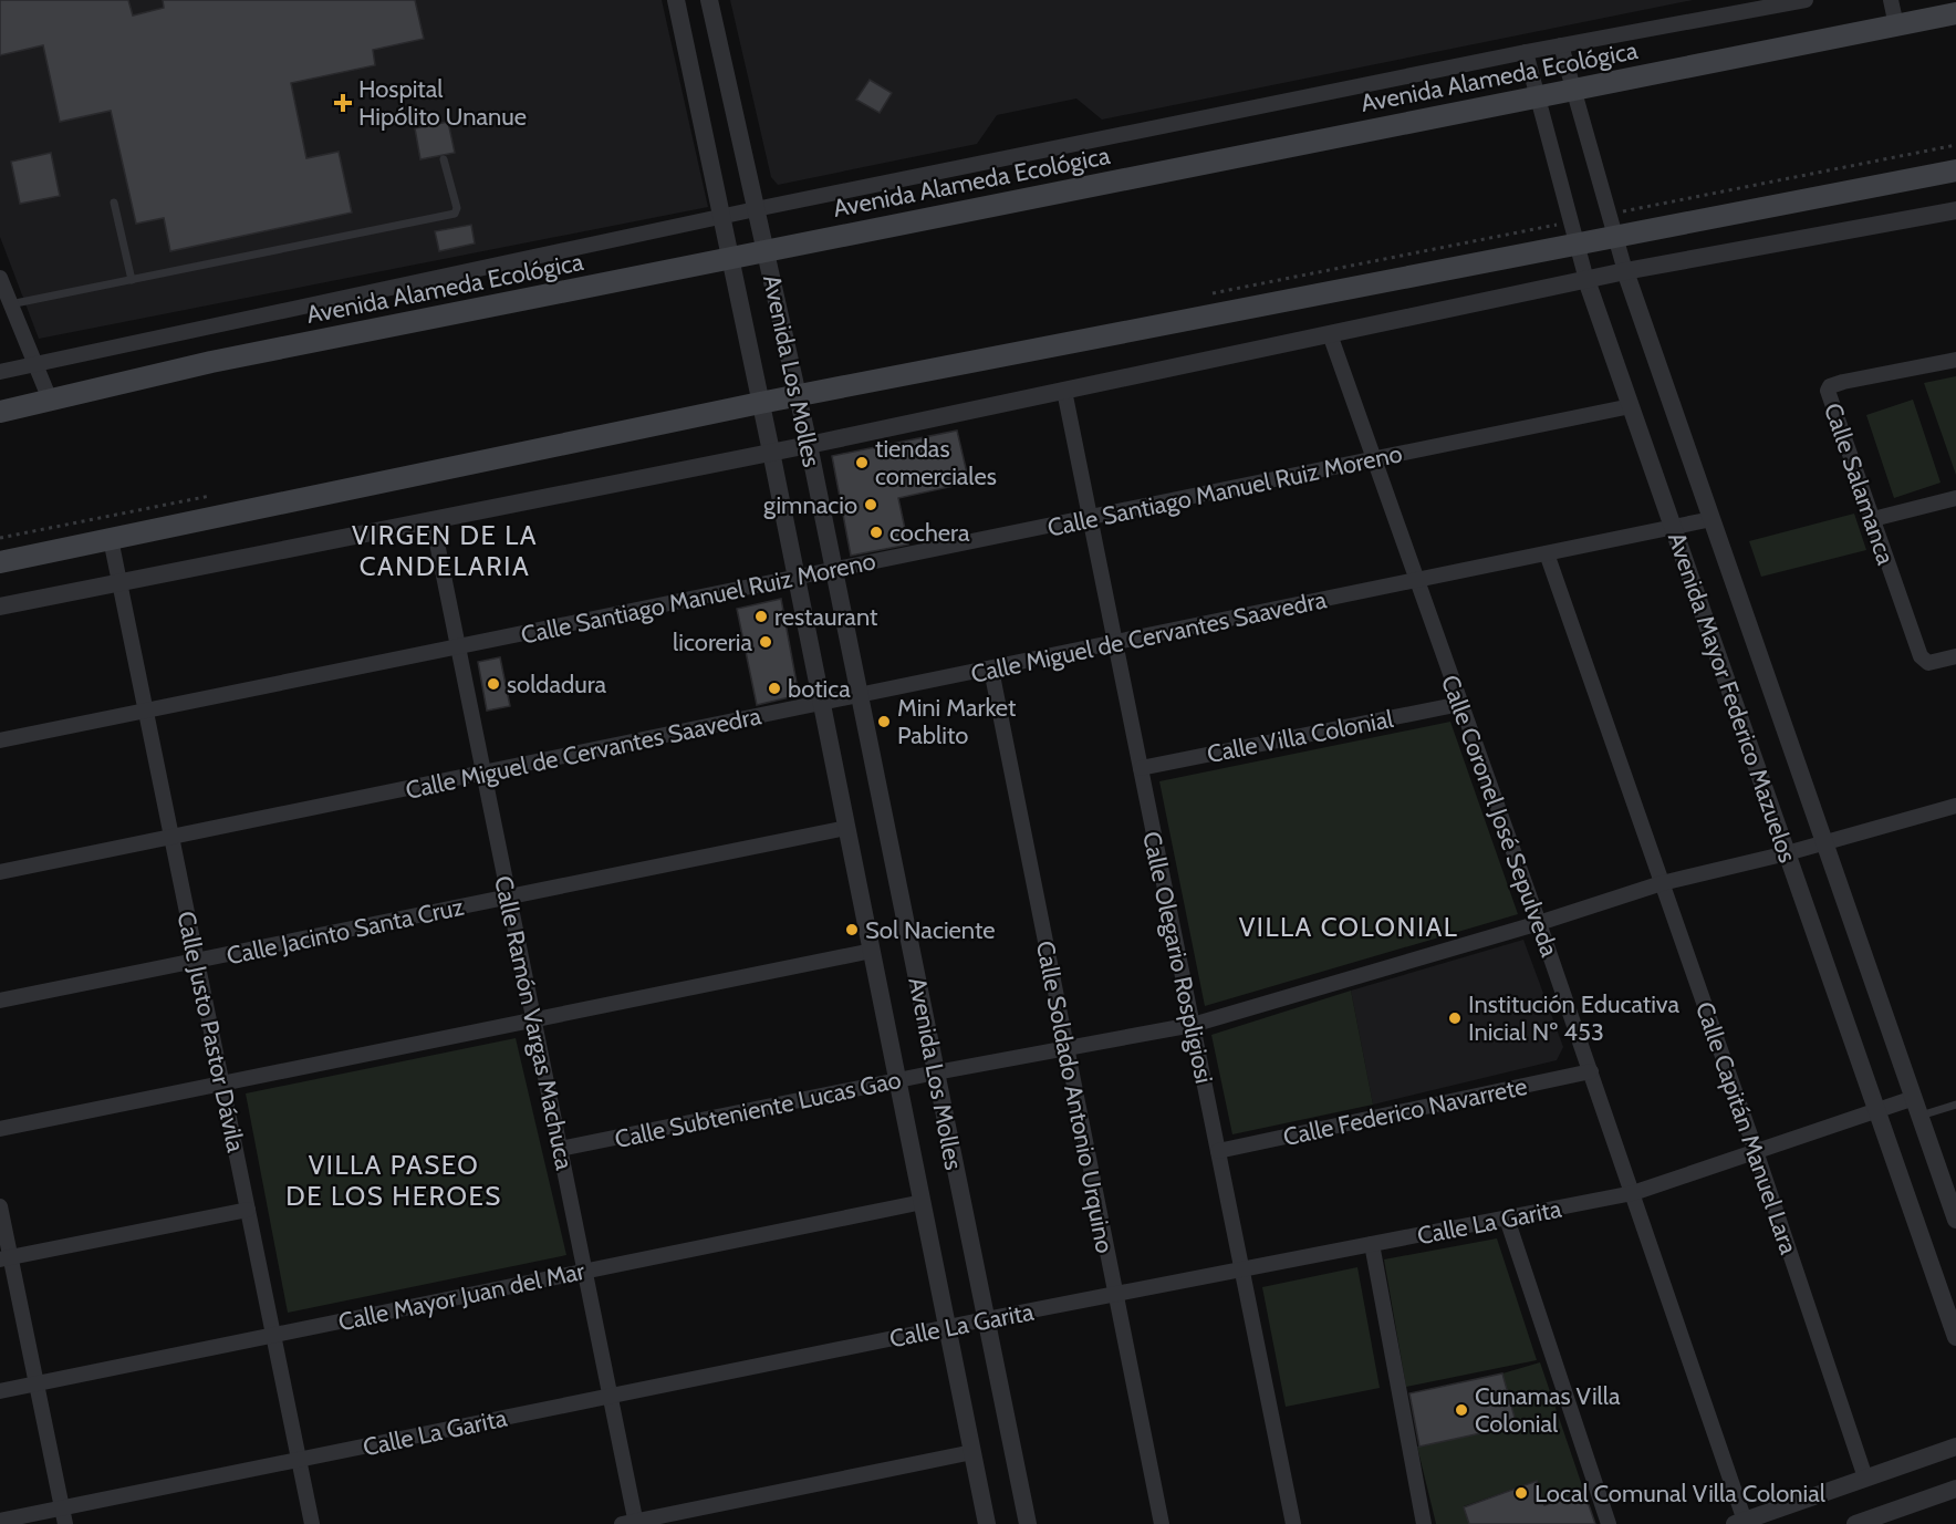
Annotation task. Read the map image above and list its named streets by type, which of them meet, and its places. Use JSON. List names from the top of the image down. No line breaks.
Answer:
{"streets":{"main road":["Avenida Alameda Ecológica"],"street":["Avenida Los Molles","Calle Salamanca","Calle Santiago Manuel Ruiz Moreno","Calle Miguel de Cervantes Saavedra","Avenida Mayor Federico Mazuelos","Calle Villa Colonial","Calle Coronel José Sepulveda","Calle Jacinto Santa Cruz","Calle Olegario Rospligiosi","Calle Ramón Vargas Machuca","Calle Justo Pastor Dávila","Calle Soldado Antonio Urquino","Calle Subteniente Lucas Gao","Calle Federico Navarrete","Calle Capitán Manuel Lara","Calle La Garita","Calle Mayor Juan del Mar"]},"crossings":[["Avenida Alameda Ecológica","Avenida Los Molles"],["Avenida Alameda Ecológica","Avenida Mayor Federico Mazuelos"],["Avenida Los Molles","Calle Santiago Manuel Ruiz Moreno"],["Avenida Los Molles","Calle Miguel de Cervantes Saavedra"],["Avenida Los Molles","Calle Jacinto Santa Cruz"],["Avenida Los Molles","Calle Subteniente Lucas Gao"],["Avenida Los Molles","Calle La Garita"],["Avenida Los Molles","Calle Mayor Juan del Mar"],["Calle Santiago Manuel Ruiz Moreno","Avenida Mayor Federico Mazuelos"],["Calle Santiago Manuel Ruiz Moreno","Calle Coronel José Sepulveda"],["Calle Santiago Manuel Ruiz Moreno","Calle Olegario Rospligiosi"],["Calle Santiago Manuel Ruiz Moreno","Calle Ramón Vargas Machuca"],["Calle Santiago Manuel Ruiz Moreno","Calle Justo Pastor Dávila"],["Calle Miguel de Cervantes Saavedra","Avenida Mayor Federico Mazuelos"],["Calle Miguel de Cervantes Saavedra","Calle Coronel José Sepulveda"],["Calle Miguel de Cervantes Saavedra","Calle Olegario Rospligiosi"],["Calle Miguel de Cervantes Saavedra","Calle Ramón Vargas Machuca"],["Calle Miguel de Cervantes Saavedra","Calle Justo Pastor Dávila"],["Calle Miguel de Cervantes Saavedra","Calle Soldado Antonio Urquino"],["Calle Miguel de Cervantes Saavedra","Calle Capitán Manuel Lara"],["Avenida Mayor Federico Mazuelos","Calle Subteniente Lucas Gao"],["Avenida Mayor Federico Mazuelos","Calle La Garita"],["Calle Villa Colonial","Calle Coronel José Sepulveda"],["Calle Villa Colonial","Calle Olegario Rospligiosi"],["Calle Coronel José Sepulveda","Calle Subteniente Lucas Gao"],["Calle Coronel José Sepulveda","Calle Federico Navarrete"],["Calle Coronel José Sepulveda","Calle La Garita"],["Calle Jacinto Santa Cruz","Calle Ramón Vargas Machuca"],["Calle Jacinto Santa Cruz","Calle Justo Pastor Dávila"],["Calle Olegario Rospligiosi","Calle Subteniente Lucas Gao"],["Calle Olegario Rospligiosi","Calle Federico Navarrete"],["Calle Olegario Rospligiosi","Calle La Garita"],["Calle Ramón Vargas Machuca","Calle Subteniente Lucas Gao"],["Calle Ramón Vargas Machuca","Calle La Garita"],["Calle Ramón Vargas Machuca","Calle Mayor Juan del Mar"],["Calle Justo Pastor Dávila","Calle La Garita"],["Calle Justo Pastor Dávila","Calle Mayor Juan del Mar"],["Calle Soldado Antonio Urquino","Calle Subteniente Lucas Gao"],["Calle Soldado Antonio Urquino","Calle La Garita"],["Calle Subteniente Lucas Gao","Calle Capitán Manuel Lara"],["Calle Capitán Manuel Lara","Calle La Garita"]],"districts":["VIRGEN DE LA CANDELARIA","VILLA COLONIAL","VILLA PASEO DE LOS HEROES"],"places":{"health":["Hospital Hipólito Unanue"],"other":["tiendas comerciales","gimnacio","cochera","restaurant","licoreria","soldadura","botica","Mini Market Pablito","Sol Naciente","Institución Educativa Inicial Nº 453","Cunamas Villa Colonial","Local Comunal Villa Colonial"]}}
